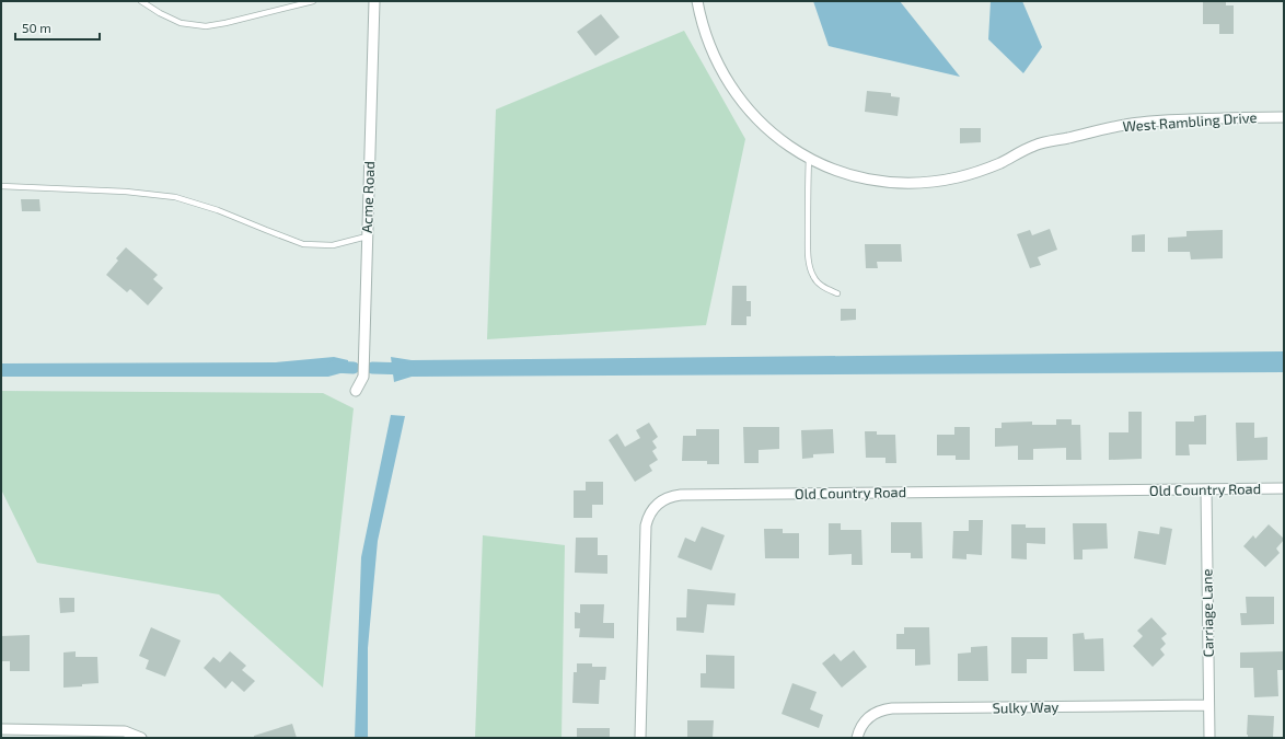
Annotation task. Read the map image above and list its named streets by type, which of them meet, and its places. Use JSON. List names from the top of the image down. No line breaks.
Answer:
{"streets":{"street":["West Rambling Drive","Acme Road","Old Country Road","Carriage Lane","Sulky Way"]},"crossings":[["Old Country Road","Carriage Lane"],["Carriage Lane","Sulky Way"]],"scale_bar":"50 m"}
